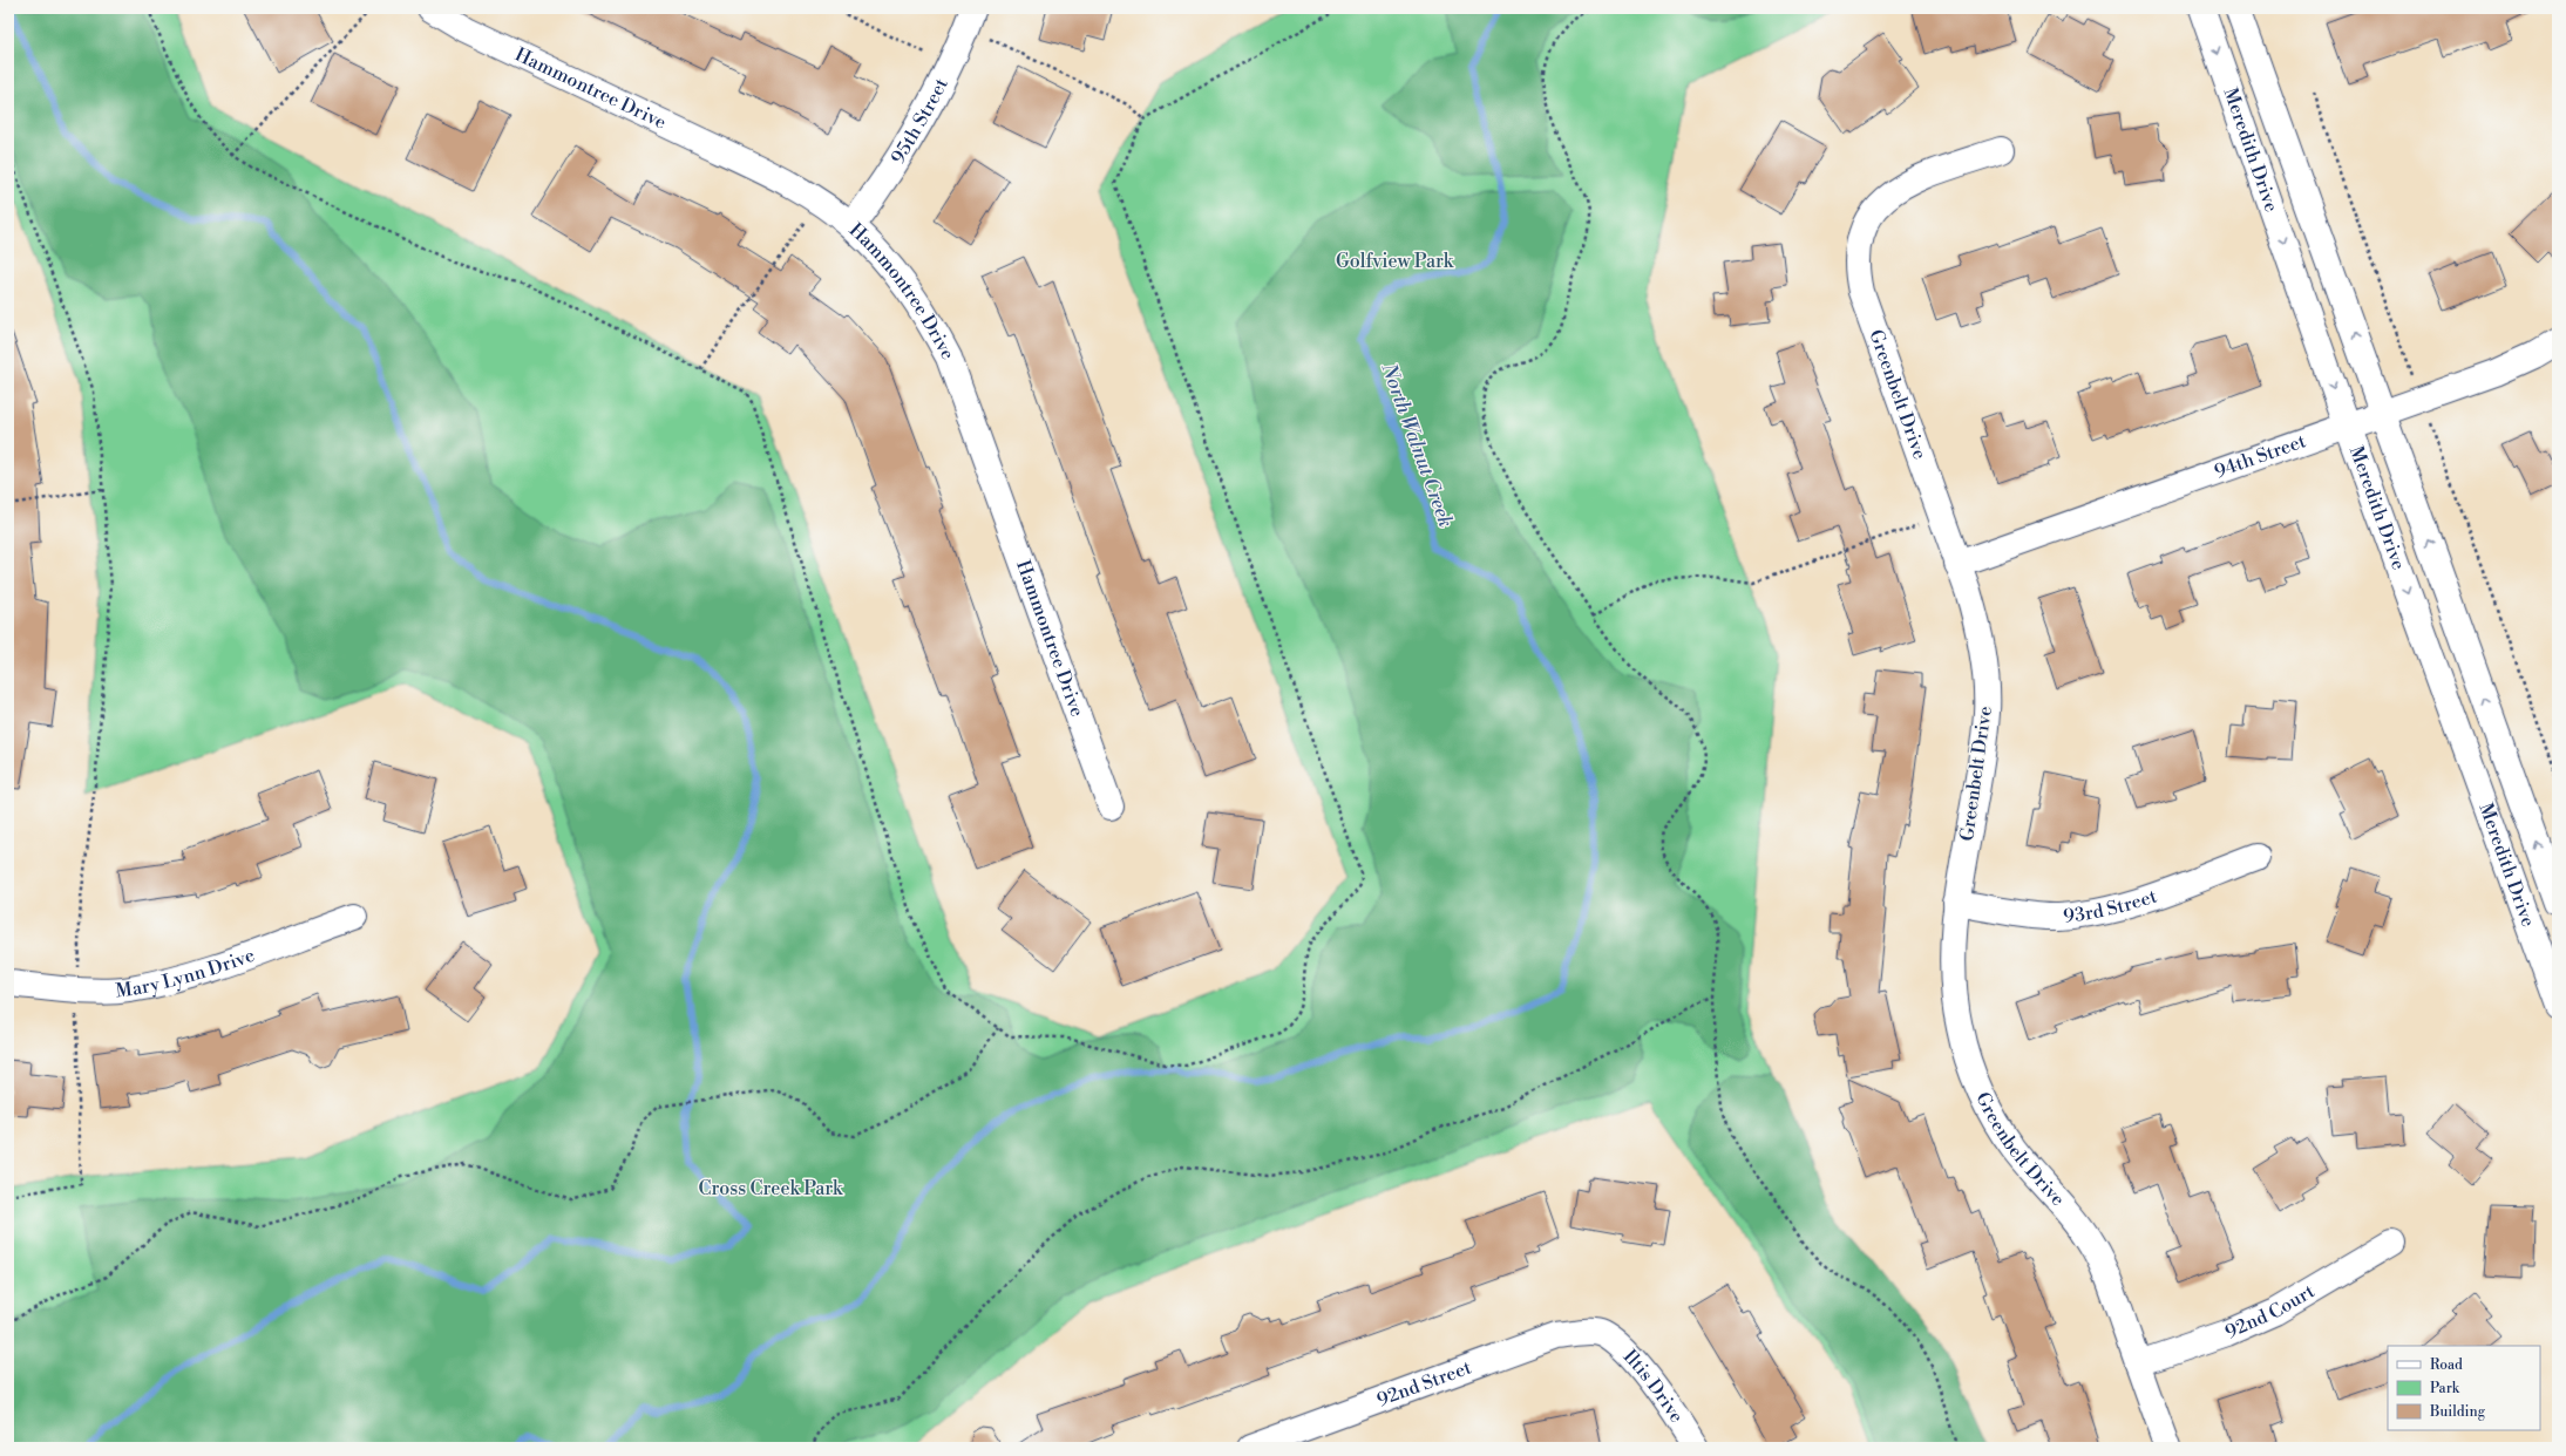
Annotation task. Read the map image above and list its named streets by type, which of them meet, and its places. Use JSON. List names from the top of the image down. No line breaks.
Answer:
{"streets":{"street":["Hammontree Drive","95th Street","Meredith Drive","Greenbelt Drive","94th Street","93rd Street","Mary Lynn Drive","92nd Court","92nd Street","Iltis Drive"]},"crossings":[["Hammontree Drive","95th Street"],["Meredith Drive","94th Street"],["Greenbelt Drive","94th Street"],["Greenbelt Drive","93rd Street"],["Greenbelt Drive","92nd Court"],["92nd Street","Iltis Drive"]],"water":["North Walnut Creek"],"parks":["Golfview Park","Cross Creek Park"],"legend":["Road","Park","Building"]}
